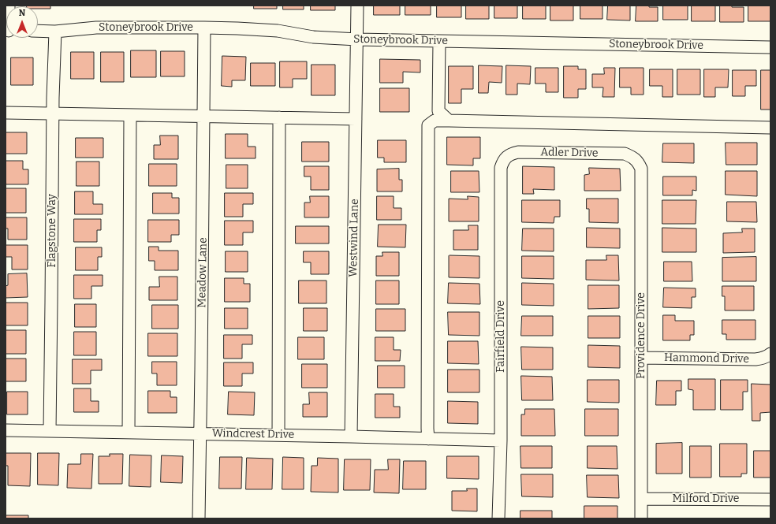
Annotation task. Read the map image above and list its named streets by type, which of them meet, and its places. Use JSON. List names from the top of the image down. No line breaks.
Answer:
{"streets":{"street":["Stoneybrook Drive","Adler Drive","Flagstone Way","Westwind Lane","Meadow Lane","Providence Drive","Fairfield Drive","Hammond Drive","Windcrest Drive","Milford Drive"]},"crossings":[["Stoneybrook Drive","Flagstone Way"],["Stoneybrook Drive","Westwind Lane"],["Stoneybrook Drive","Meadow Lane"],["Adler Drive","Providence Drive"],["Adler Drive","Fairfield Drive"],["Flagstone Way","Windcrest Drive"],["Westwind Lane","Windcrest Drive"],["Meadow Lane","Windcrest Drive"],["Providence Drive","Hammond Drive"],["Providence Drive","Milford Drive"],["Fairfield Drive","Windcrest Drive"]],"north":"top"}
